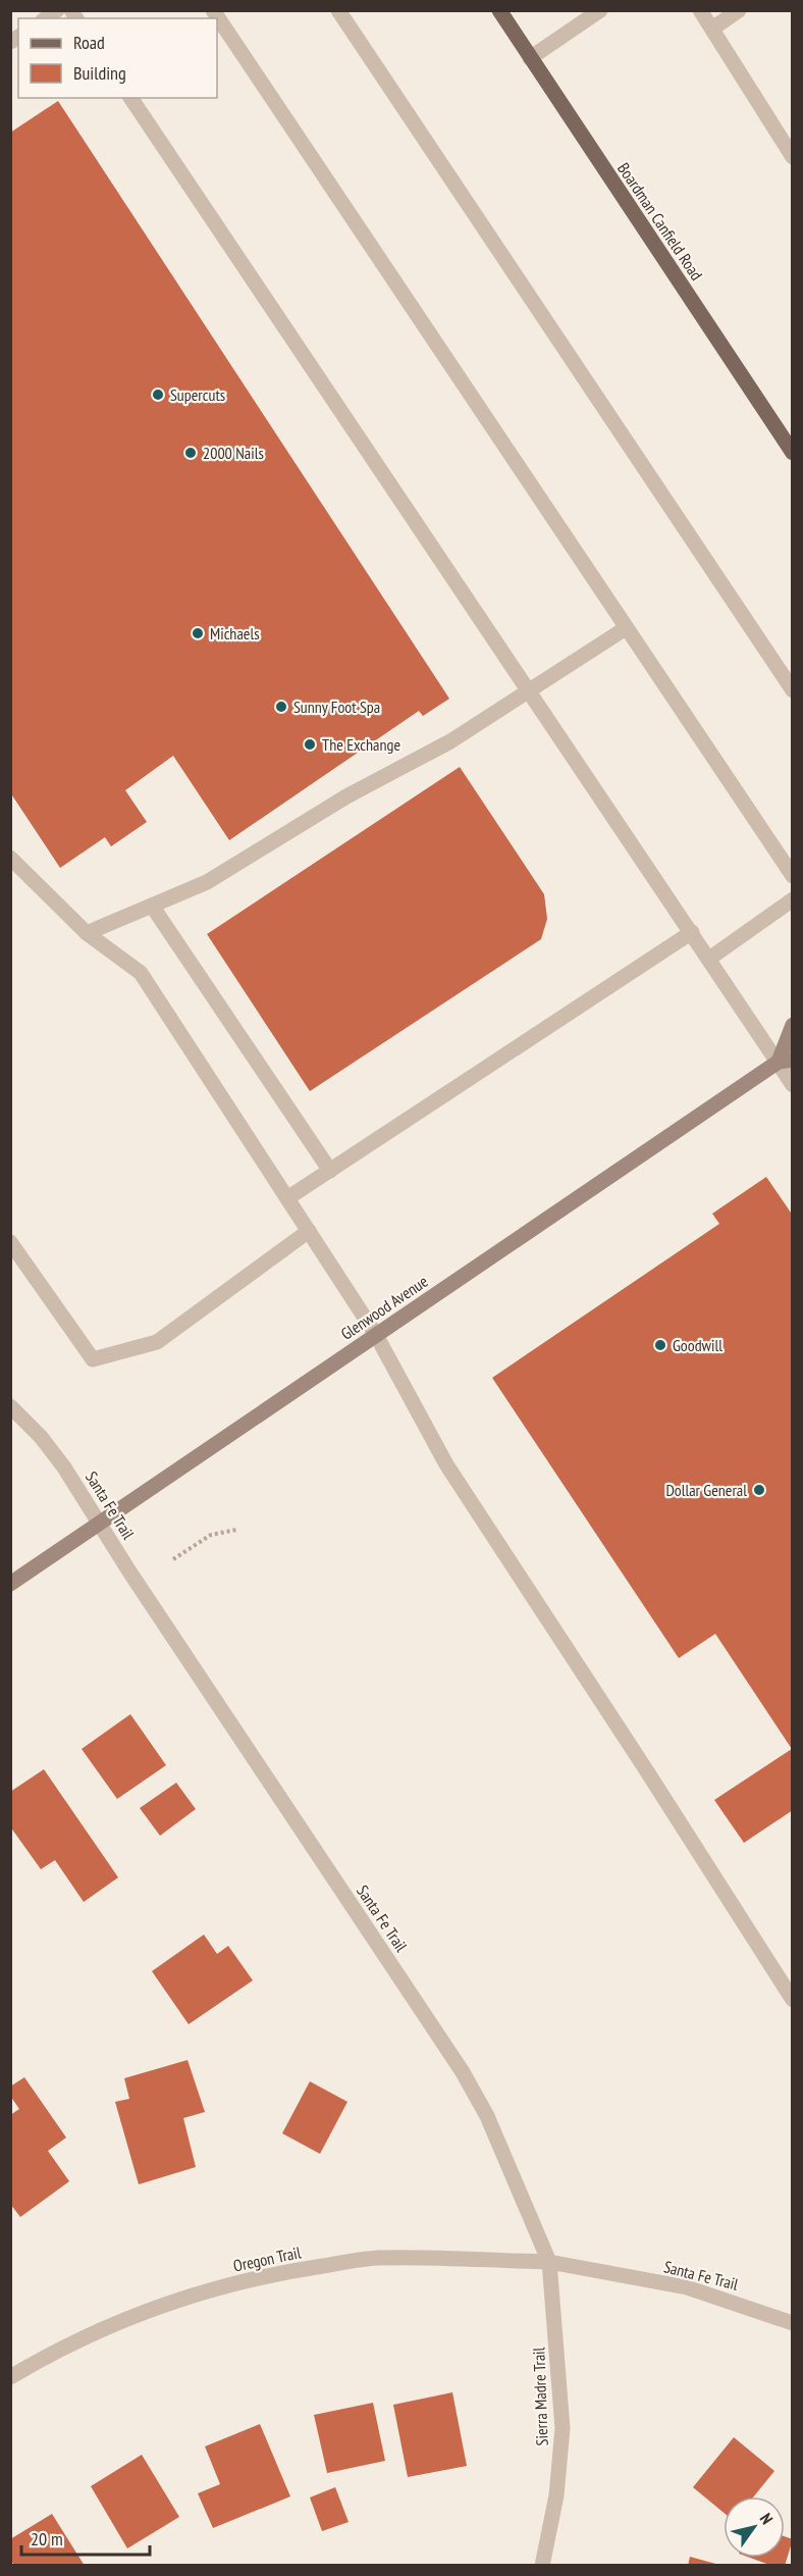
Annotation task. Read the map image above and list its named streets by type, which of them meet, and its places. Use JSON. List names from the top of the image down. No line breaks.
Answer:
{"streets":{"main road":["Boardman Canfield Road"],"street":["Glenwood Avenue","Santa Fe Trail","Oregon Trail","Sierra Madre Trail"]},"crossings":[["Glenwood Avenue","Santa Fe Trail"],["Santa Fe Trail","Oregon Trail"],["Santa Fe Trail","Sierra Madre Trail"],["Oregon Trail","Sierra Madre Trail"]],"places":["Supercuts","2000 Nails","Michaels","Sunny Foot Spa","The Exchange","Goodwill","Dollar General"],"legend":["Road","Building"],"scale_bar":"20 m","north":"top right"}
